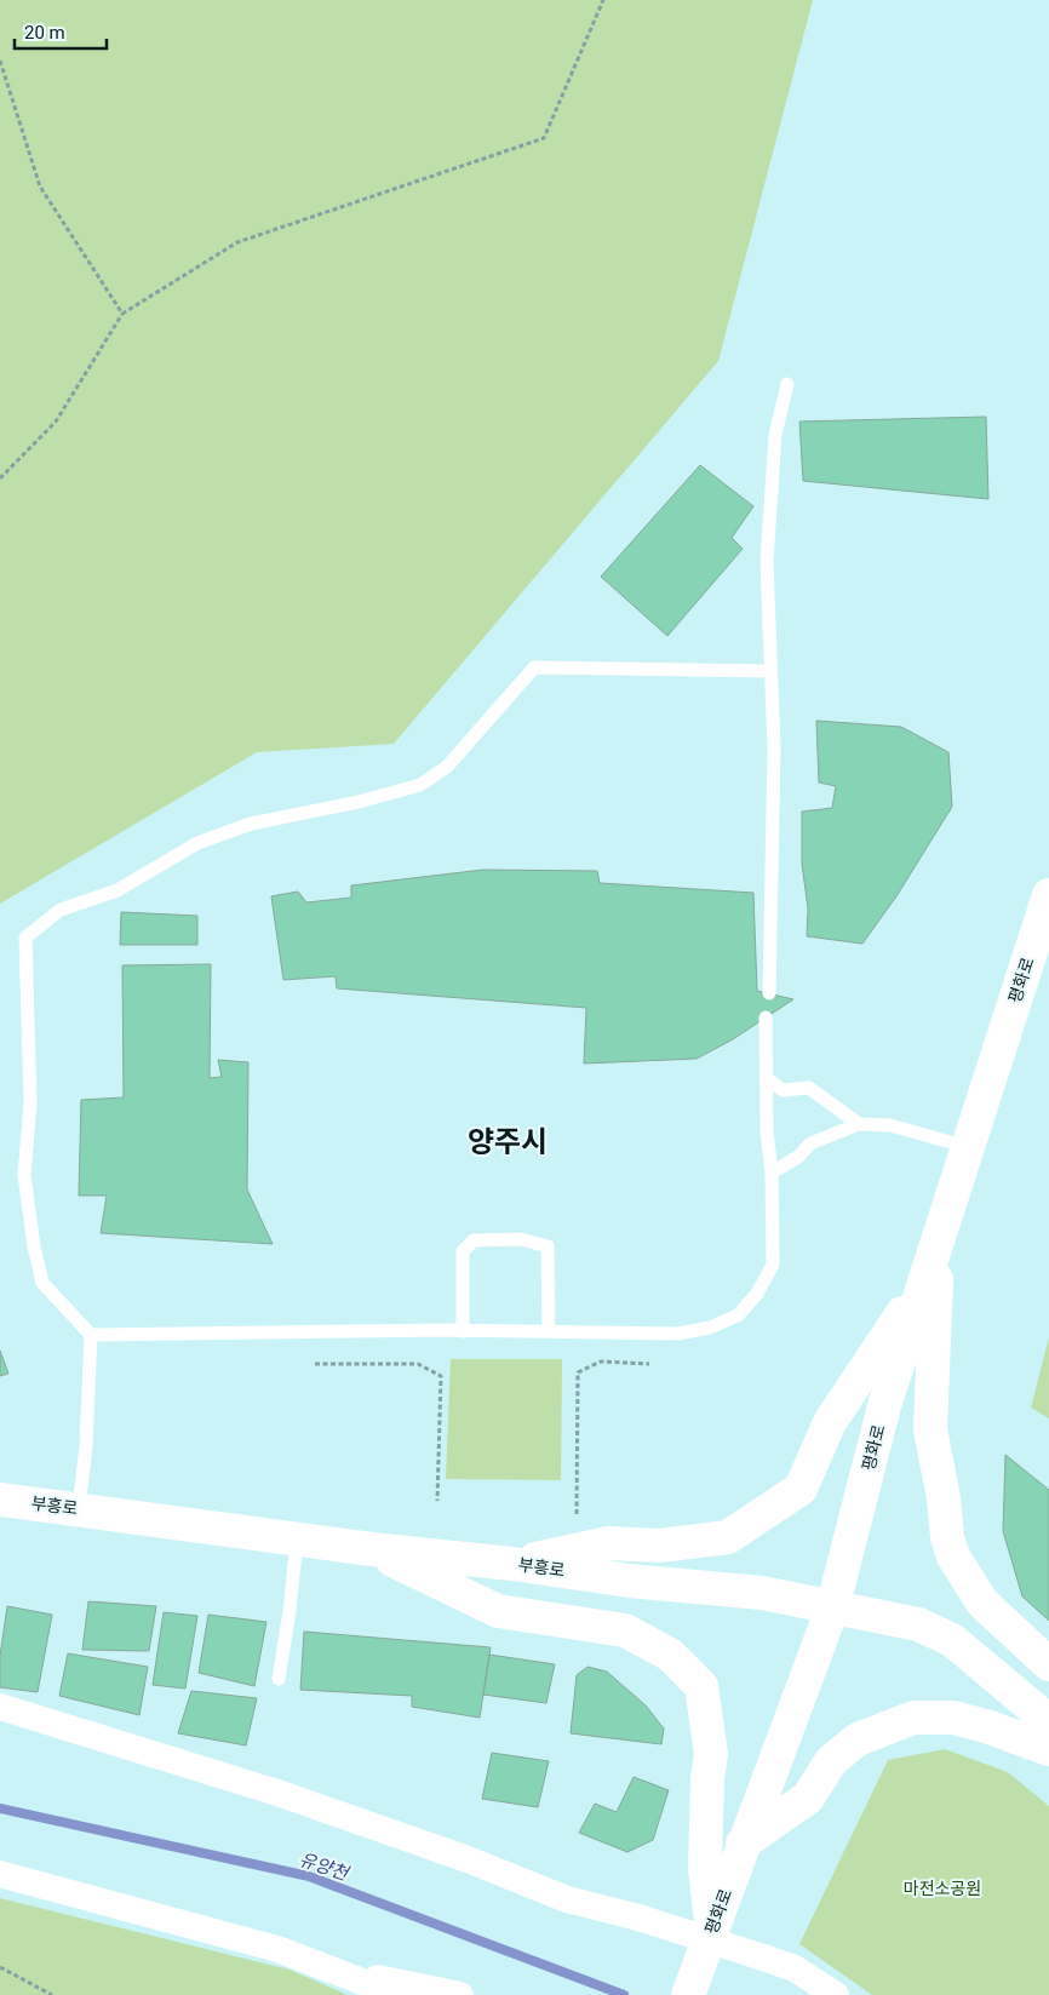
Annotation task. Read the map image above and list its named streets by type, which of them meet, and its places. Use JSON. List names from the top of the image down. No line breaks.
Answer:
{"streets":{"main road":["평화로","부흥로"]},"crossings":[["평화로","부흥로"]],"districts":["양주시"],"water":["유양천"],"parks":["마전소공원"],"scale_bar":"20 m"}
